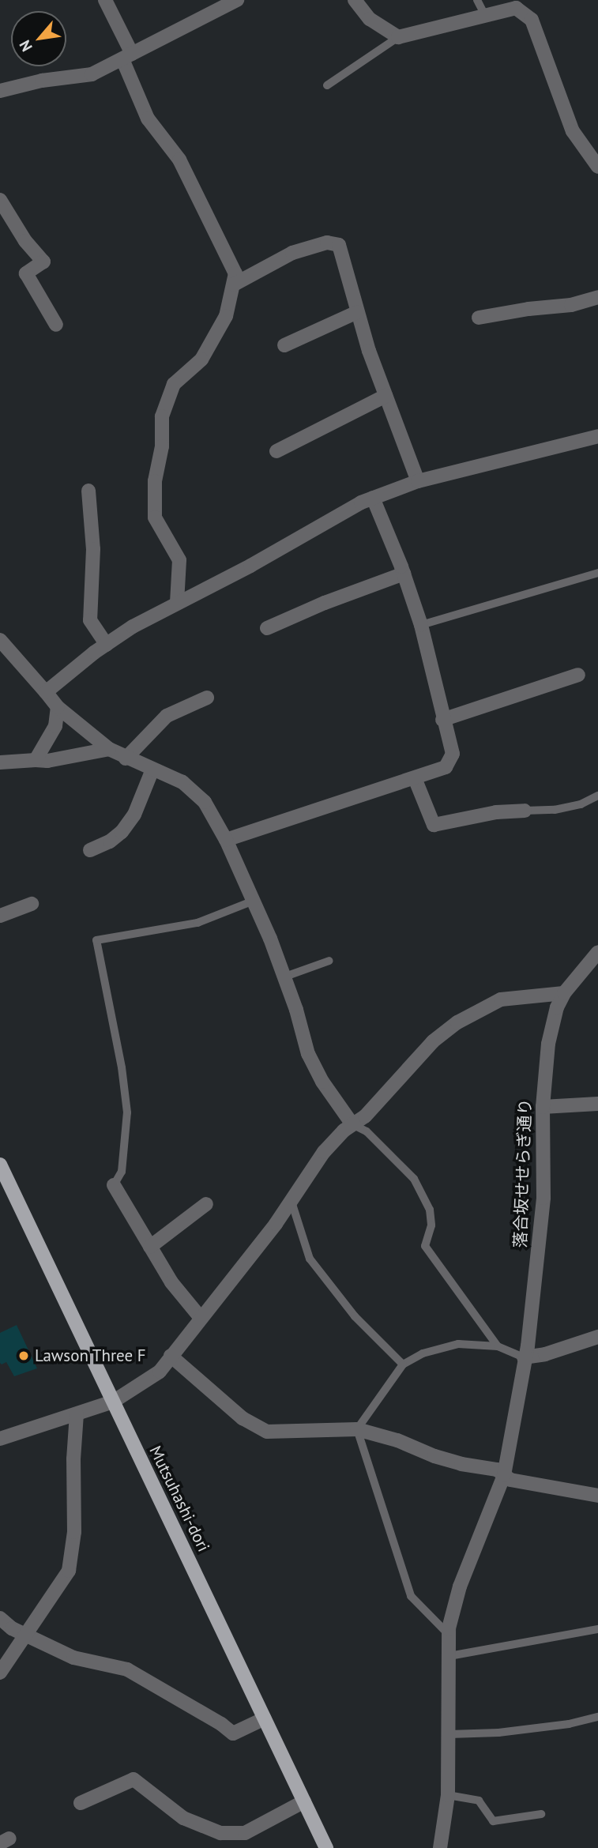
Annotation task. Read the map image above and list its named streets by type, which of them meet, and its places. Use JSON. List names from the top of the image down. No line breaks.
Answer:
{"streets":{"main road":["Mutsuhashi-dori"],"street":["落合坂せせらぎ通り"]},"places":["Lawson Three F"],"north":"bottom left"}
